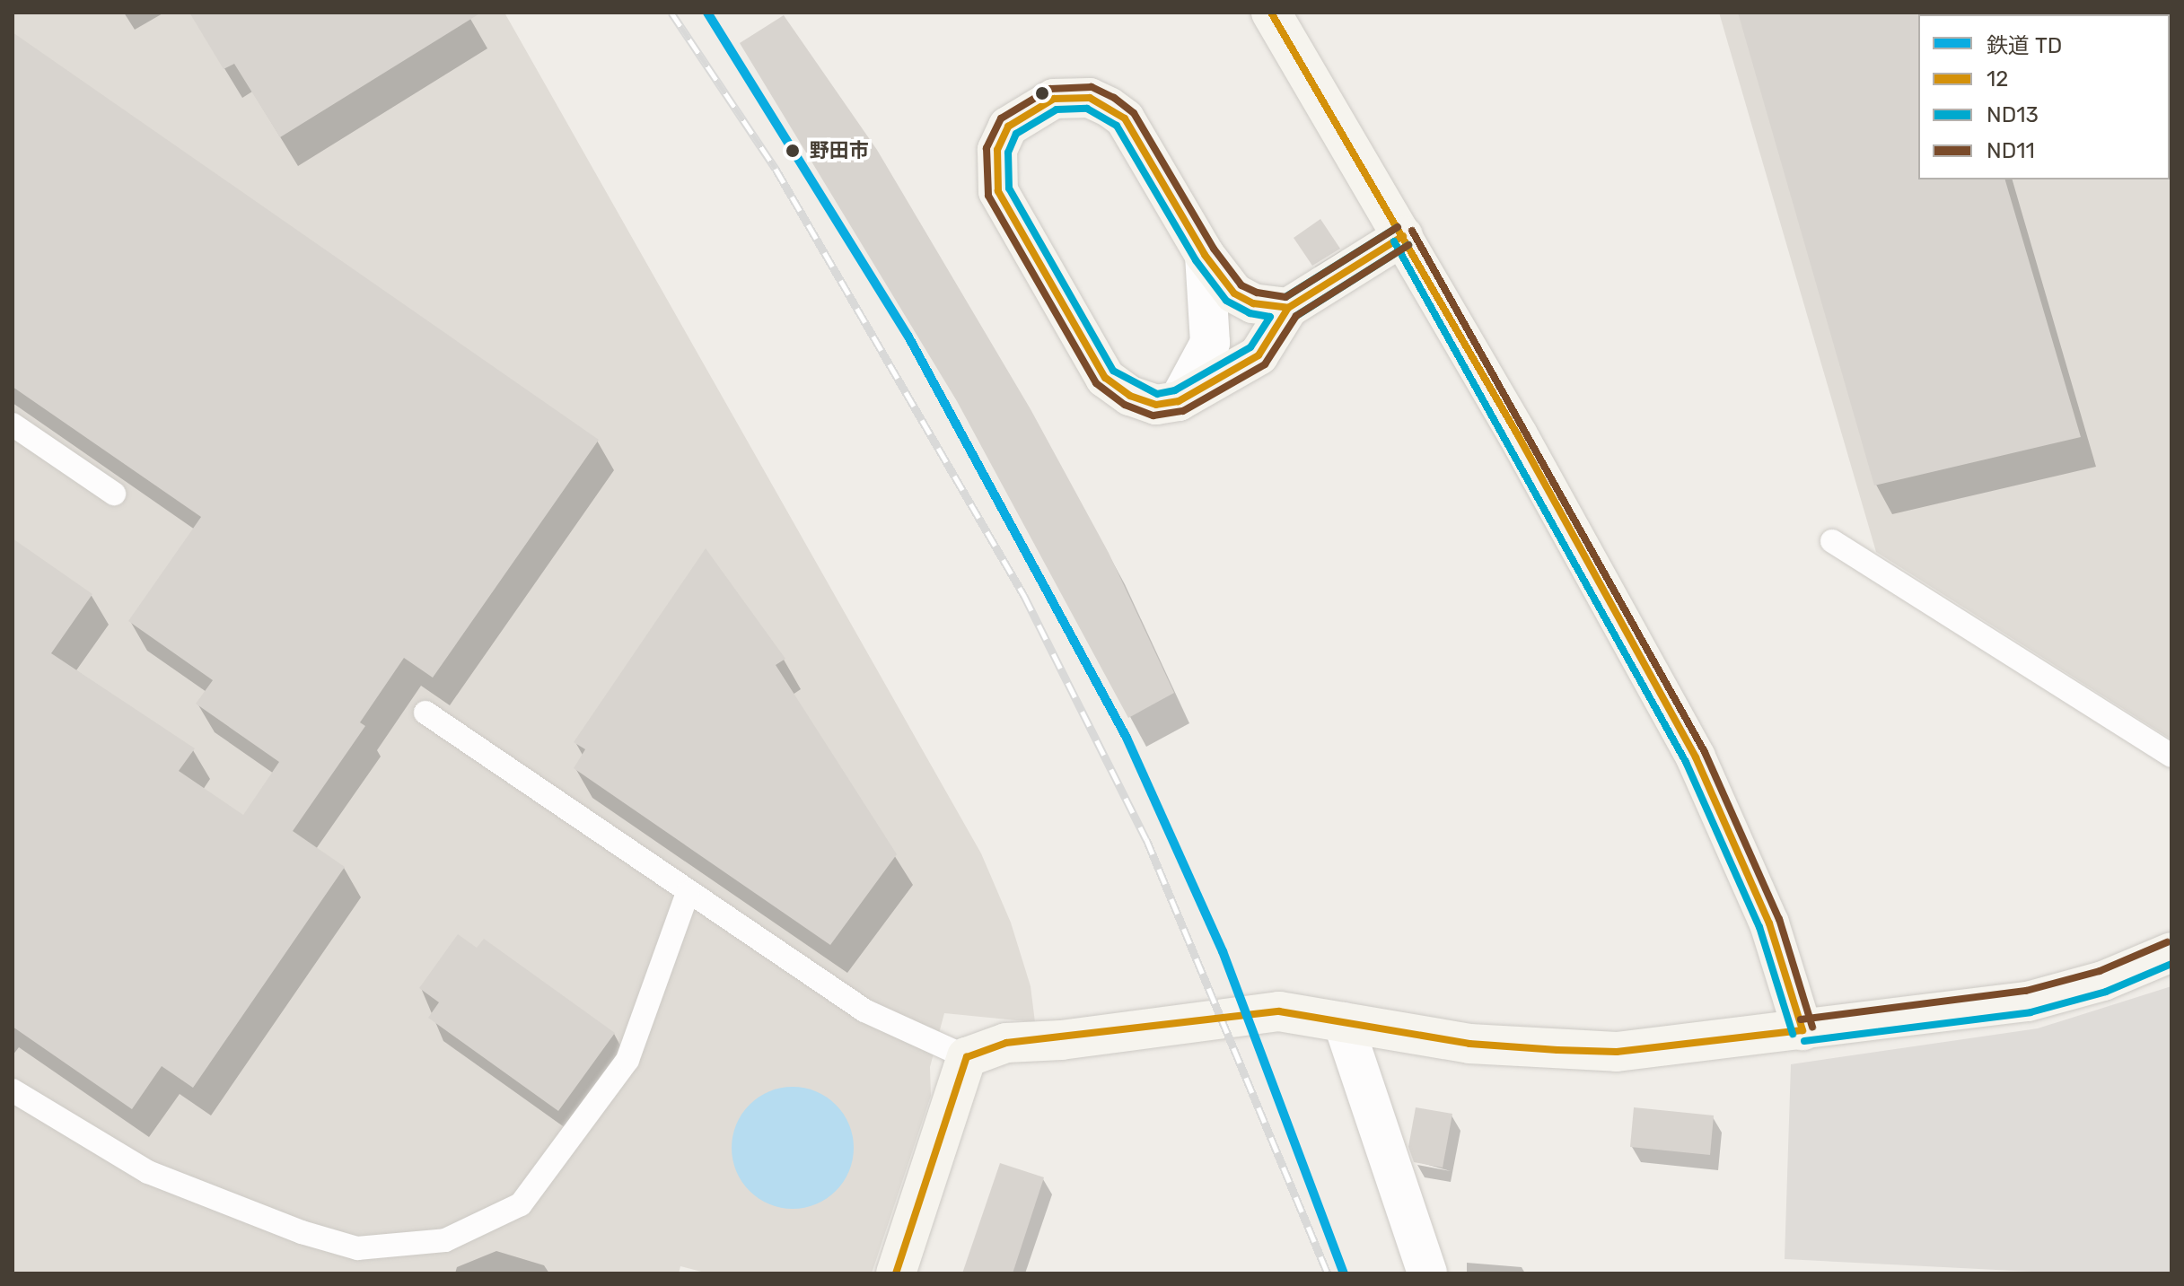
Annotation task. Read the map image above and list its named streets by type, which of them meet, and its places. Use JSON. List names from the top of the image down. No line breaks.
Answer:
{"places":["野田市"],"lines":["rail line TD","transit line 12","transit line ND11","transit line ND13"],"legend":["鉄道 TD","12","ND13","ND11"]}
